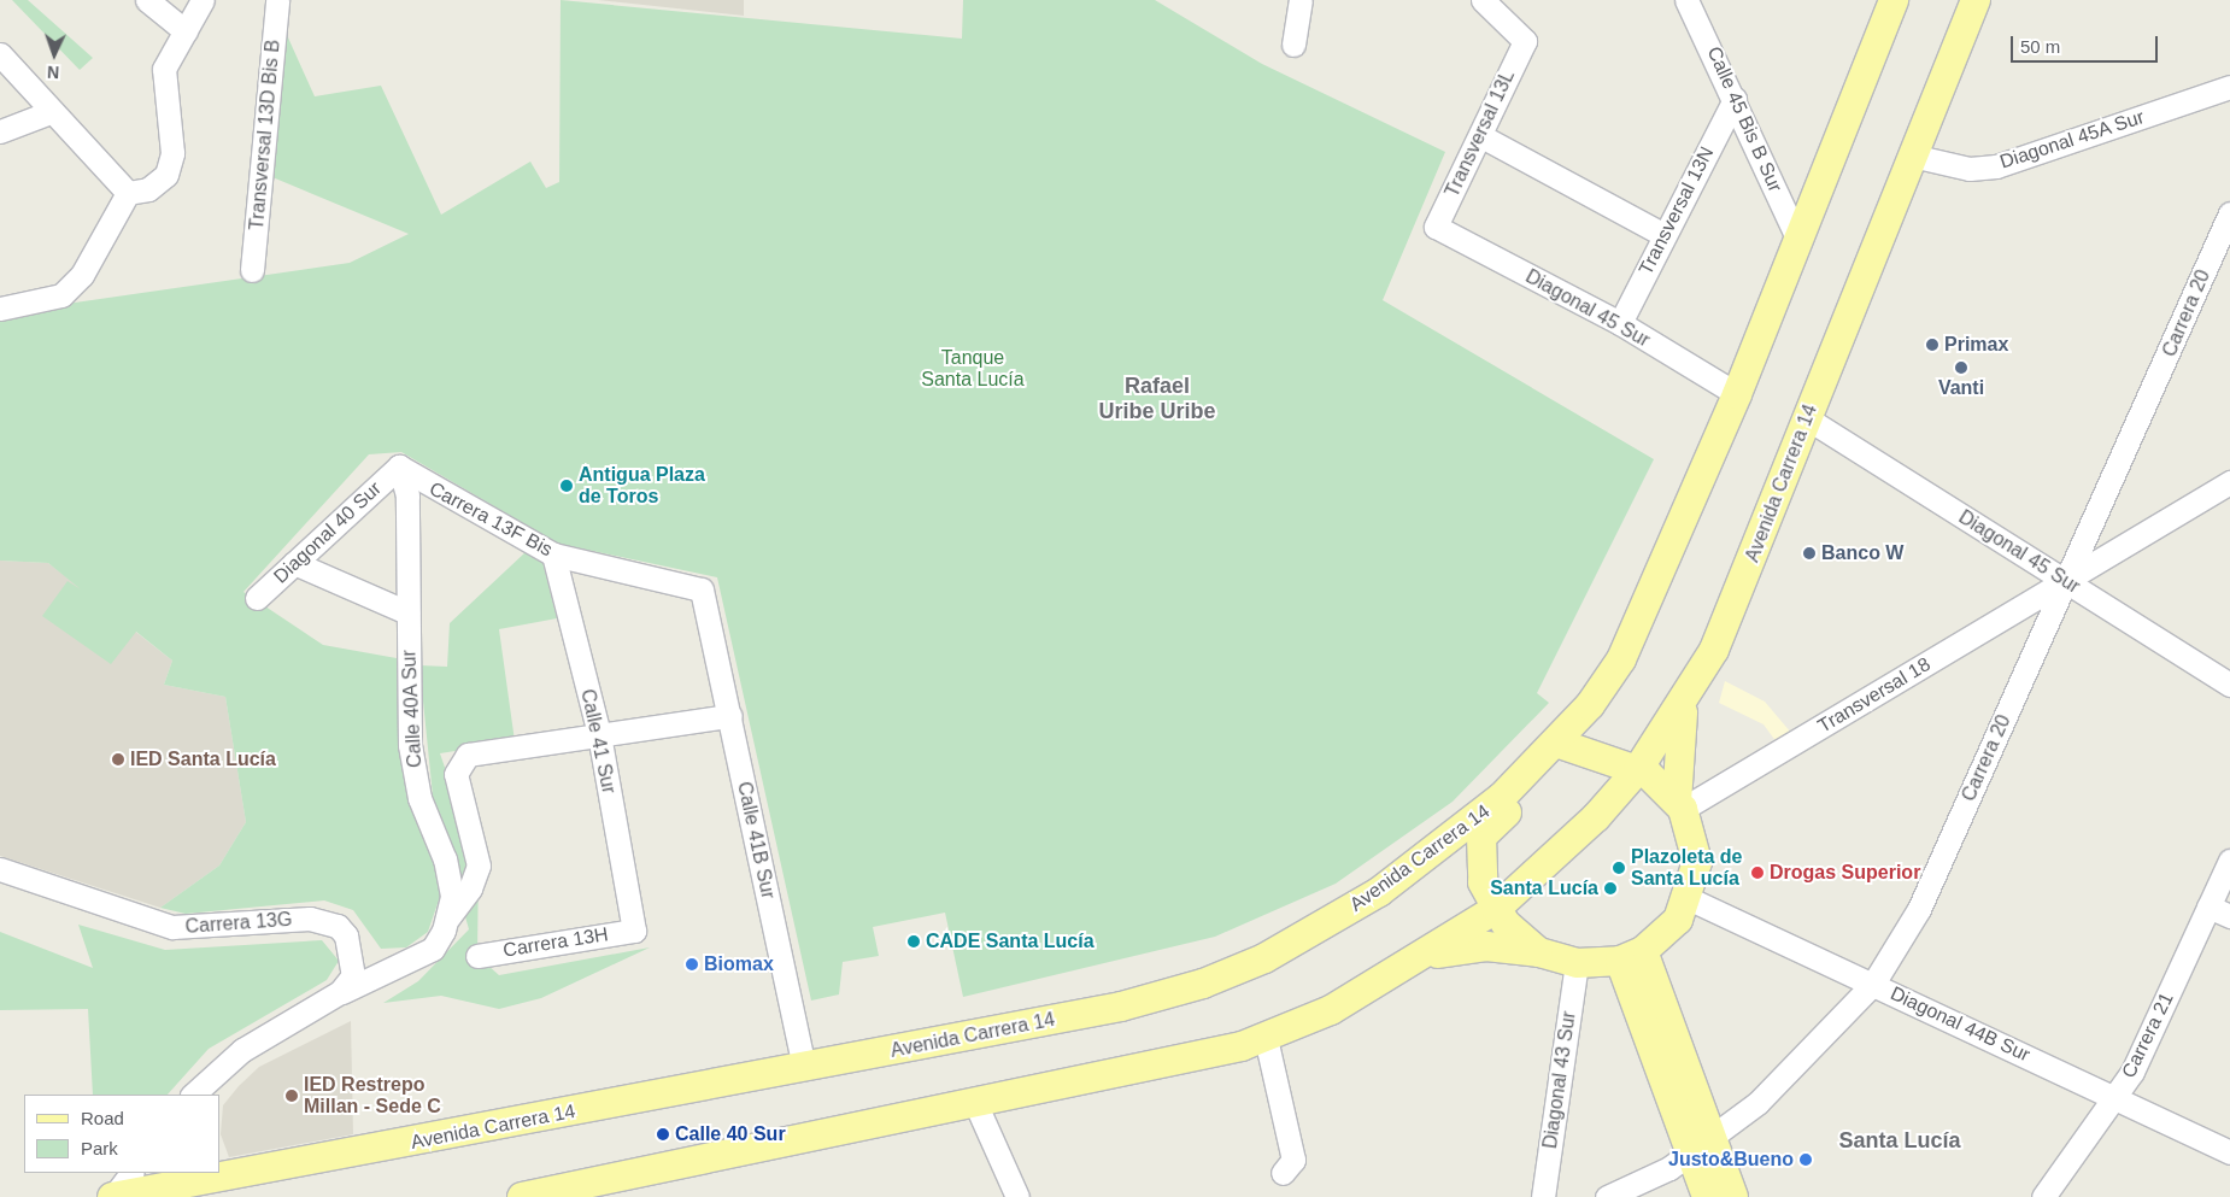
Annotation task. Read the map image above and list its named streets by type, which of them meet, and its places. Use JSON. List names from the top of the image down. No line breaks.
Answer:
{"streets":{"main road":["Avenida Carrera 14"],"street":["Calle 45 Bis B Sur","Transversal 13L","Transversal 13D Bis B","Diagonal 45A Sur","Transversal 13N","Diagonal 45 Sur","Carrera 20","Carrera 13F Bis","Diagonal 40 Sur","Transversal 18","Calle 40A Sur","Calle 41 Sur","Calle 41B Sur","Carrera 13G","Carrera 13H","Diagonal 44B Sur","Carrera 21","Diagonal 43 Sur"]},"crossings":[["Calle 45 Bis B Sur","Transversal 13N"],["Calle 45 Bis B Sur","Avenida Carrera 14"],["Transversal 13L","Diagonal 45 Sur"],["Diagonal 45A Sur","Avenida Carrera 14"],["Transversal 13N","Diagonal 45 Sur"],["Diagonal 45 Sur","Carrera 20"],["Diagonal 45 Sur","Avenida Carrera 14"],["Diagonal 45 Sur","Transversal 18"],["Carrera 20","Transversal 18"],["Carrera 20","Diagonal 44B Sur"],["Avenida Carrera 14","Calle 41B Sur"],["Carrera 13F Bis","Diagonal 40 Sur"],["Carrera 13F Bis","Calle 40A Sur"],["Carrera 13F Bis","Calle 41 Sur"],["Carrera 13F Bis","Calle 41B Sur"],["Diagonal 40 Sur","Calle 40A Sur"],["Calle 40A Sur","Carrera 13G"],["Calle 41 Sur","Carrera 13H"],["Diagonal 44B Sur","Carrera 21"]],"districts":["Rafael Uribe Uribe","Santa Lucía"],"parks":["Tanque Santa Lucía"],"places":["Primax","Vanti","Antigua Plaza de Toros","Banco W","IED Santa Lucía","Plazoleta de Santa Lucía","Drogas Superior","Santa Lucía","CADE Santa Lucía","Biomax","IED Restrepo Millan - Sede C","Calle 40 Sur","Justo&Bueno"],"legend":["Road","Park"],"scale_bar":"50 m","north":"bottom"}
